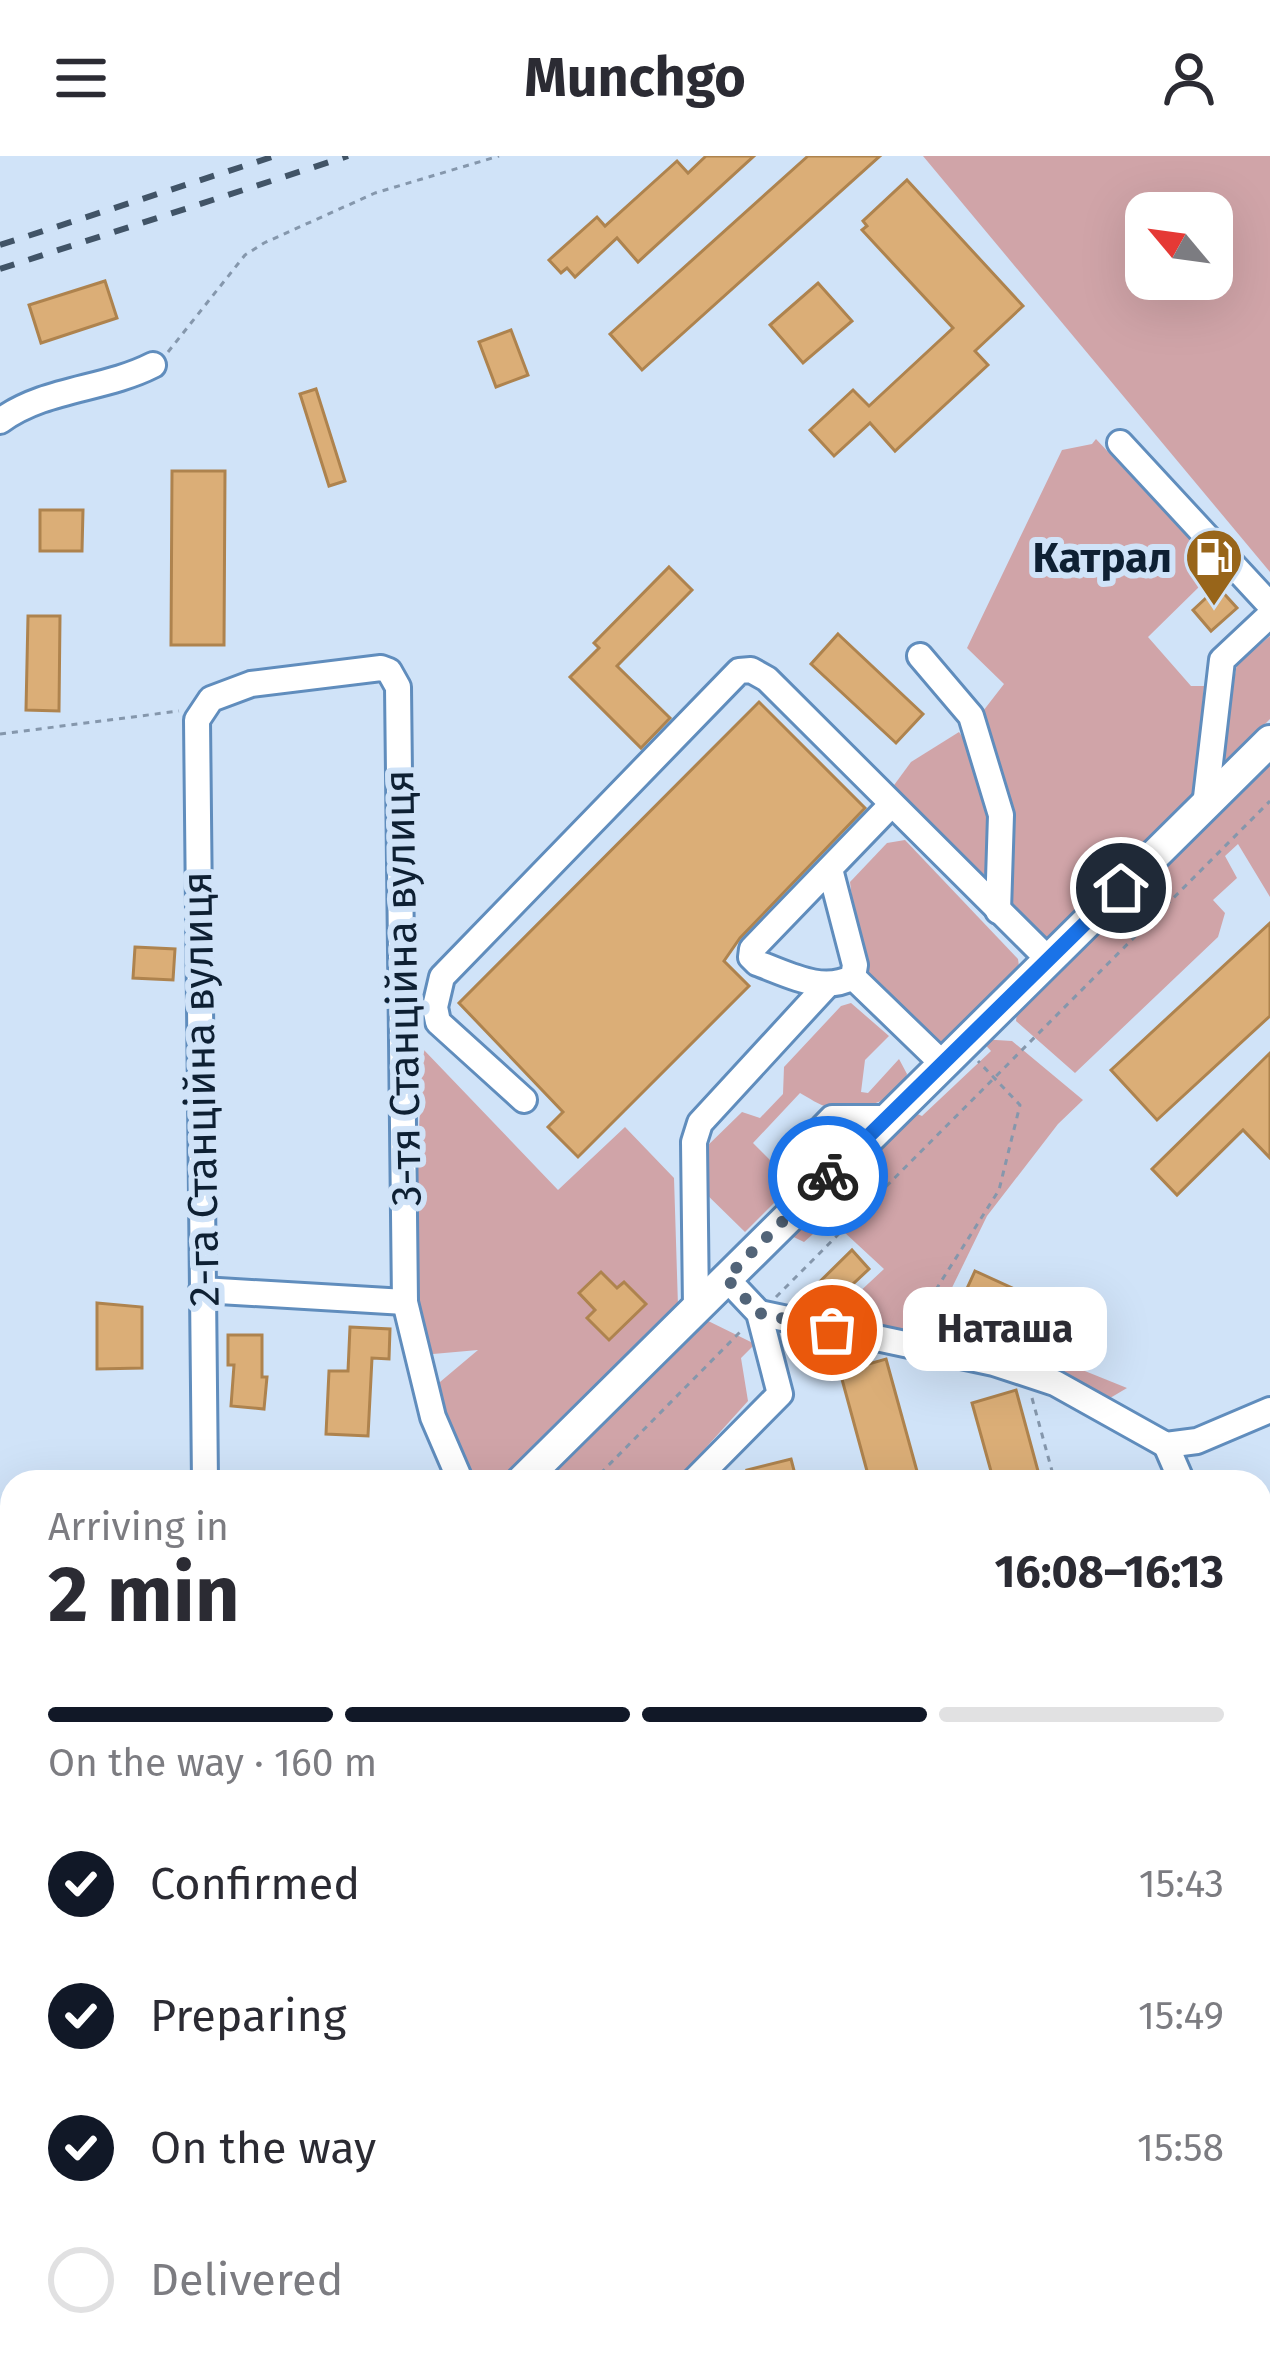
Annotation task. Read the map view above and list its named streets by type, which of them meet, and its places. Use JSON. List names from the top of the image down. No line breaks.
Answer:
{"streets":{"street":["3-тя Станційна вулиця","2-га Станційна вулиця"]},"crossings":[["3-тя Станційна вулиця","2-га Станційна вулиця"]],"places":{"fuel station":["Катрал"],"other":["Наташа"]},"north":"top left","page":{"header":"Munchgo","bubble":"Наташа","heading":["2 min","Arriving in","16:08–16:13"],"bar":"On the way · 160 m","list":[["Confirmed","15:43"],["Preparing","15:49"],["On the way","15:58"],"Delivered"]}}
